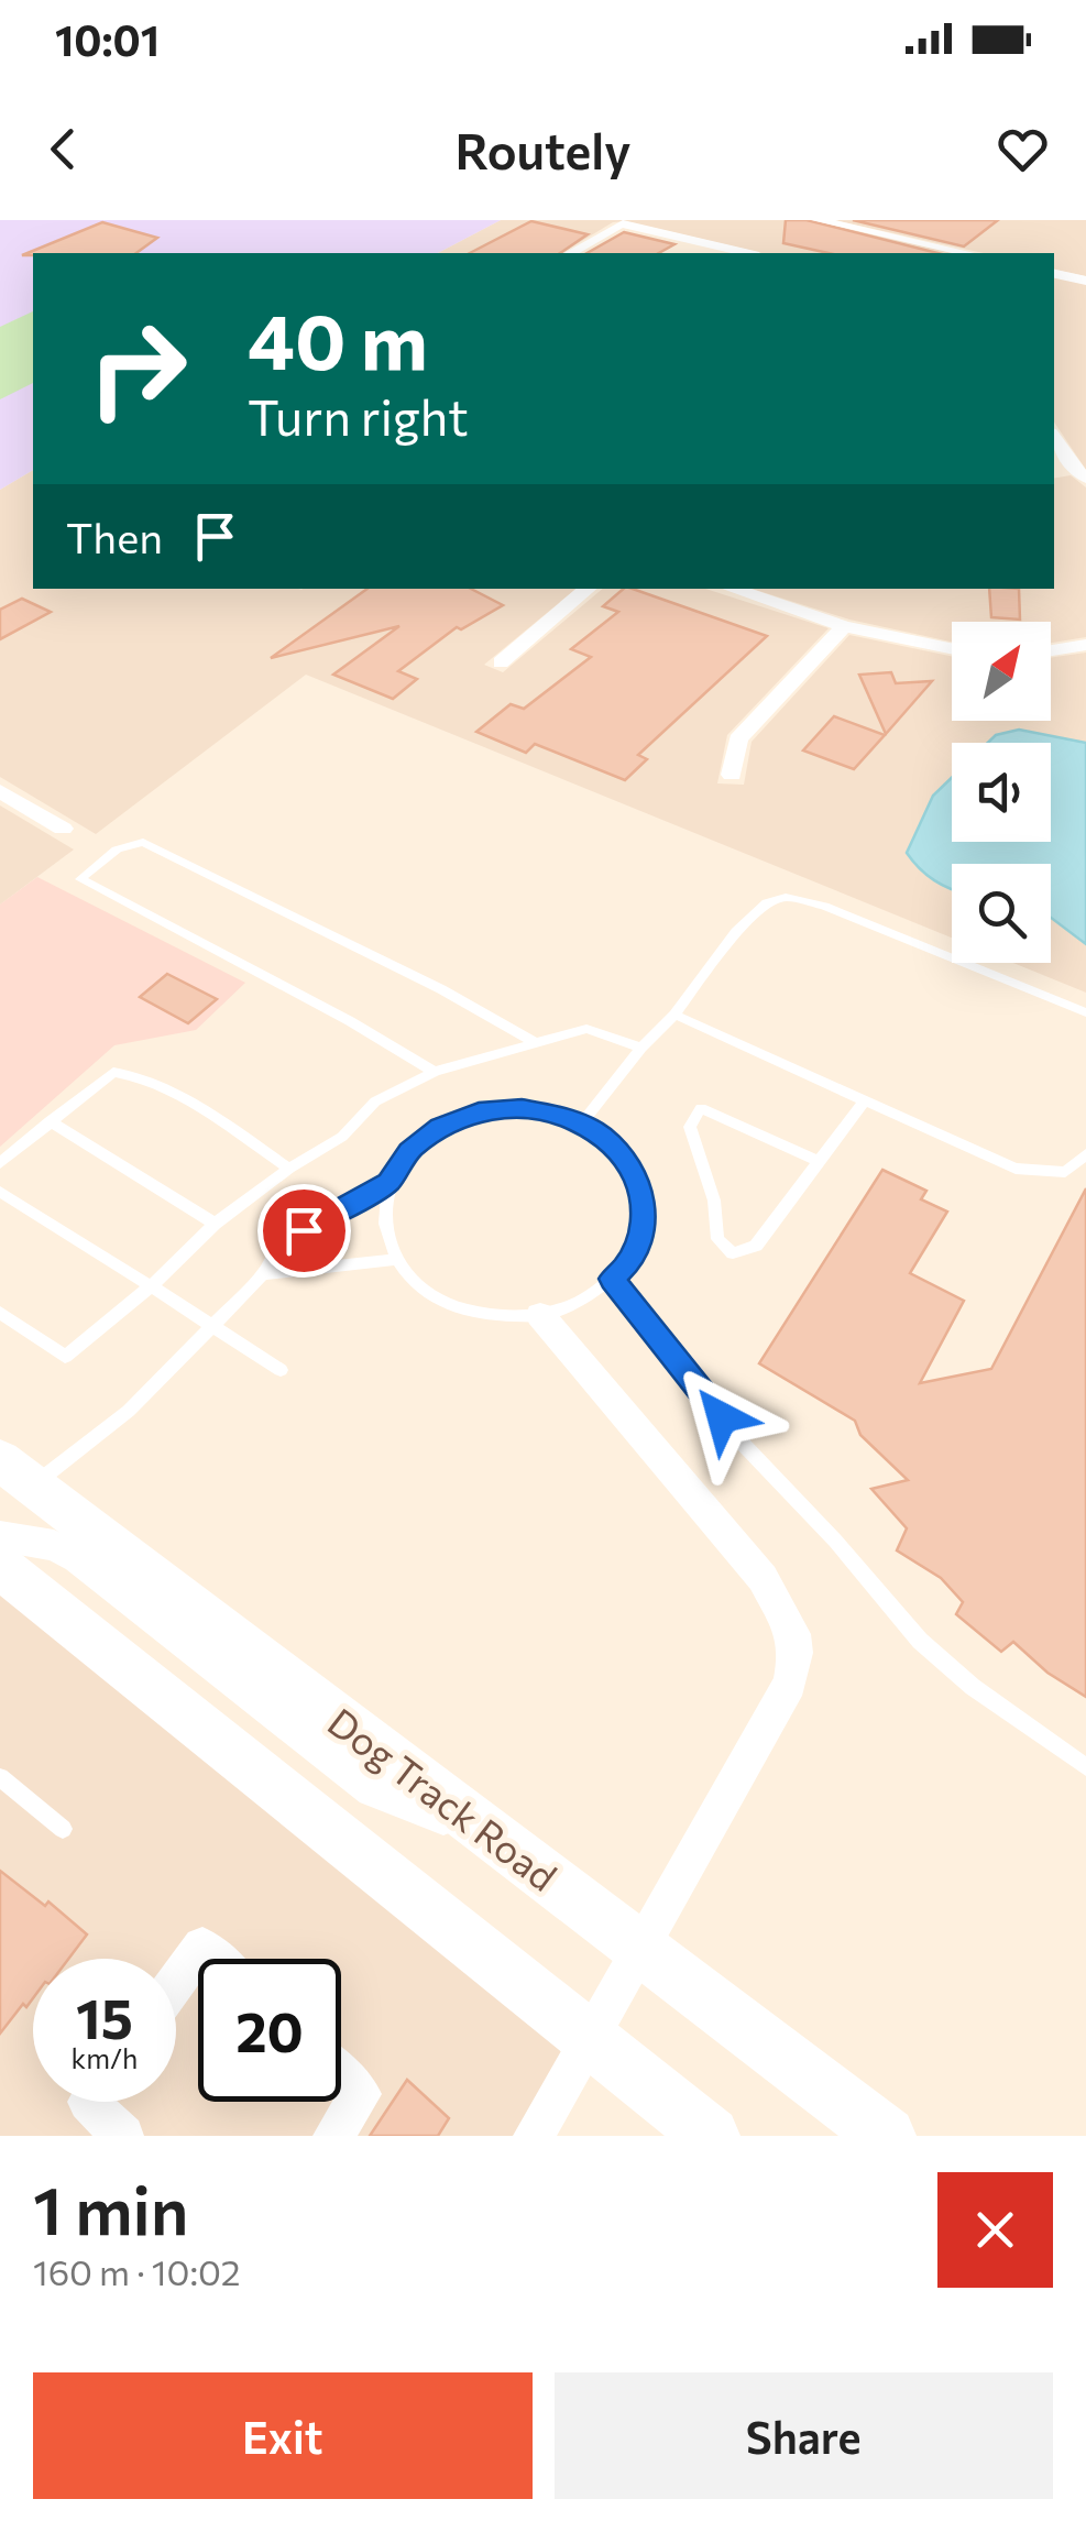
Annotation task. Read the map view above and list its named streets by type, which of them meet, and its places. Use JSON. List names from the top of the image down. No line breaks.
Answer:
{"streets":{"main road":["Dog Track Road"]},"north":"top right","page":{"status":"10:01","header":"Routely","turn":["40 m","Turn right"],"then":"Then","speed":"15 km/h","limit":"20","heading":["1 min","160 m · 10:02"],"buttons":["Exit","Share"]}}
